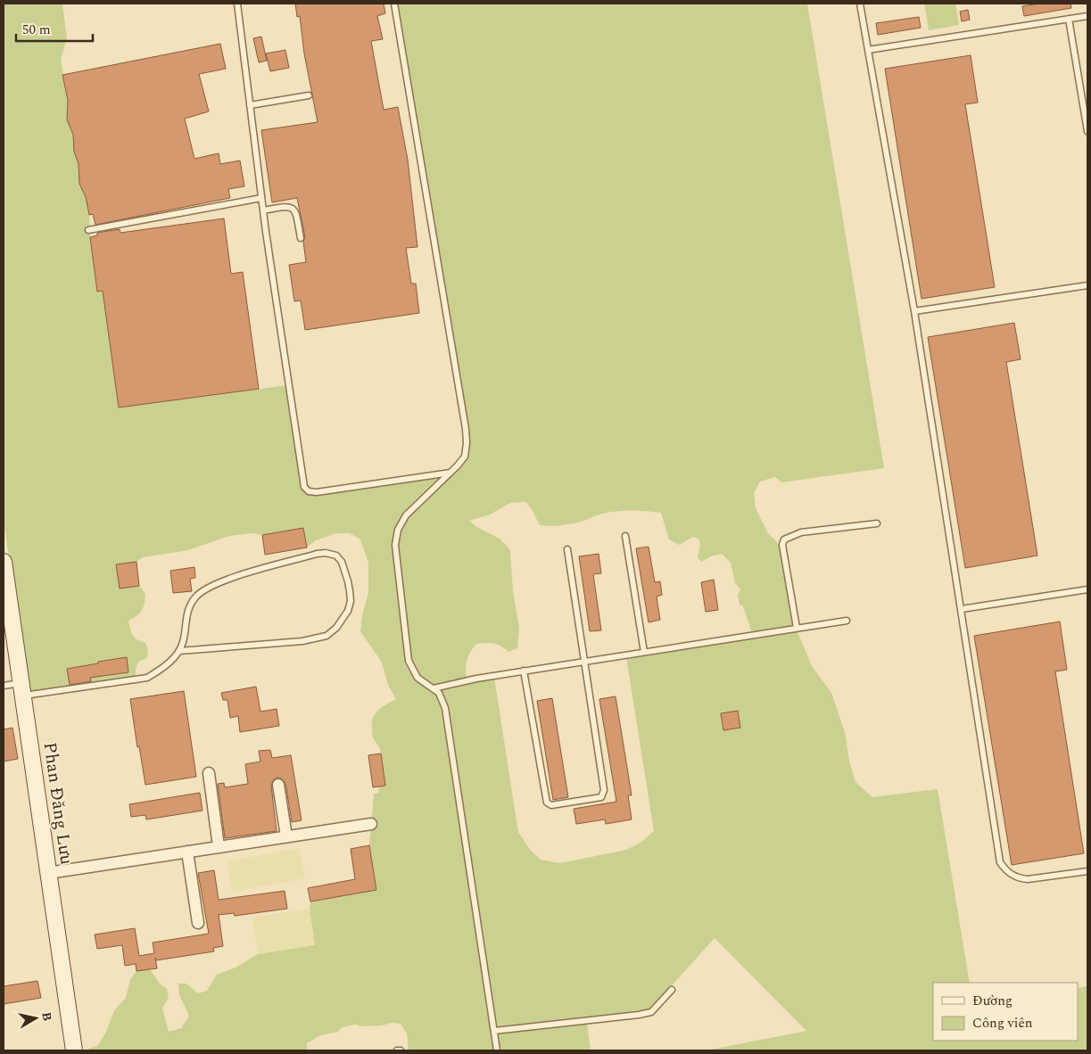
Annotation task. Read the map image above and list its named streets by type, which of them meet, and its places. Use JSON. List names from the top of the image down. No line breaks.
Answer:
{"streets":{"street":["Phan Đăng Lưu"]},"legend":["Đường","Công viên"],"scale_bar":"50 m","north":"right"}
